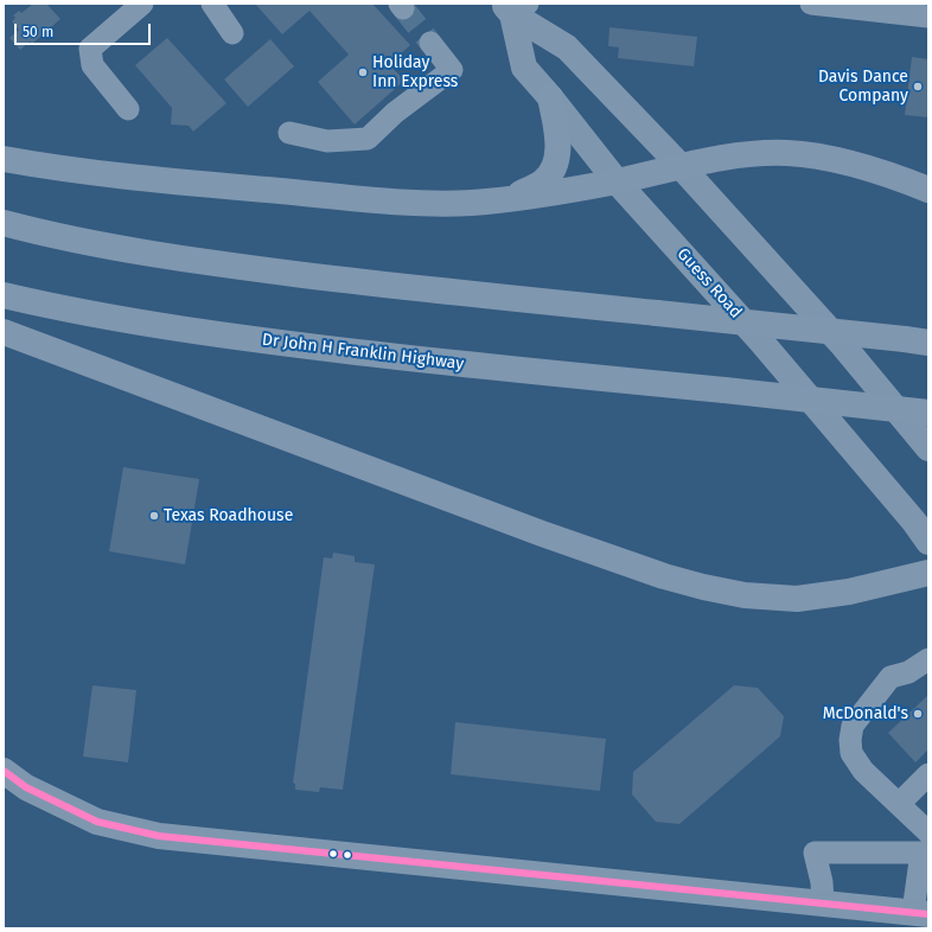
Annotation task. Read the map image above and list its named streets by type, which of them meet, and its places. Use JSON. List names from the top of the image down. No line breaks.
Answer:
{"streets":{"highway":["Dr John H Franklin Highway"],"main road":["Guess Road"]},"places":["Holiday Inn Express","Davis Dance Company","Texas Roadhouse","McDonald's"],"scale_bar":"50 m"}
